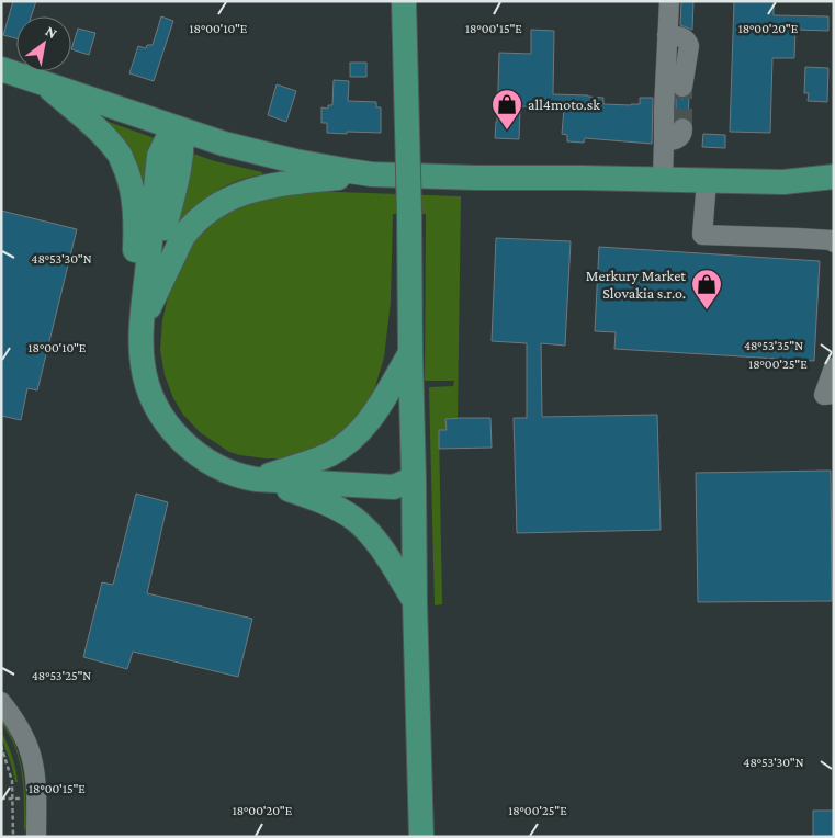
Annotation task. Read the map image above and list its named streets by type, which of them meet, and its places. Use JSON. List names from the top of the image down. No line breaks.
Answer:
{"places":{"shop":["all4moto.sk","Merkury Market Slovakia s.r.o."]},"north":"top right","coordinates":["18°00'15\"E","18°00'10\"E","18°00'20\"E","48°53'30\"N","48°53'35\"N","18°00'25\"E","48°53'25\"N"]}
